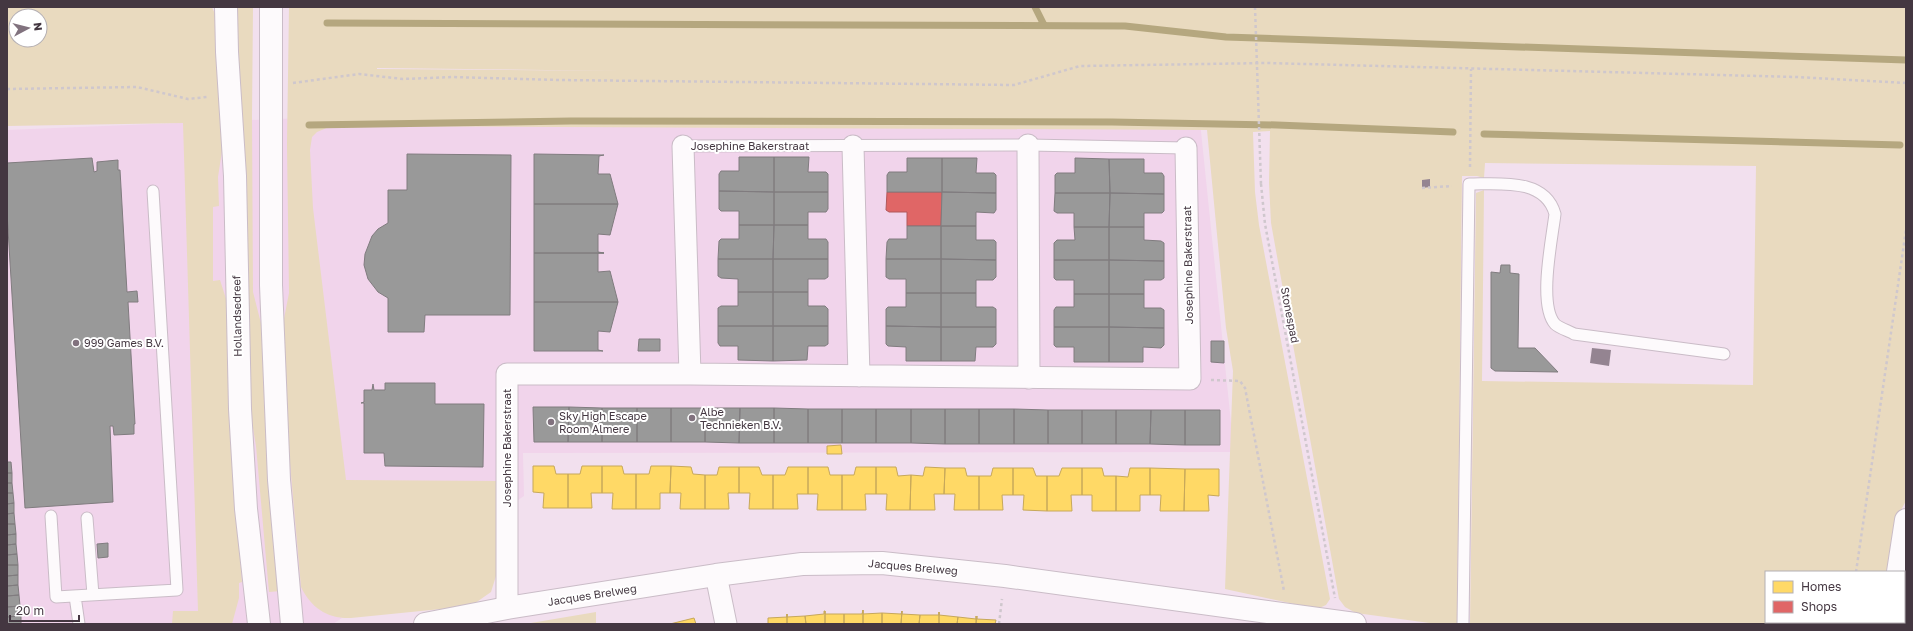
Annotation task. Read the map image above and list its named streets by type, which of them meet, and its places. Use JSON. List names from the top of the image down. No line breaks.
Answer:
{"streets":{"main road":["Hollandsedreef","Jacques Brelweg"],"street":["Josephine Bakerstraat"],"path":["Stonespad"]},"crossings":[["Josephine Bakerstraat","Jacques Brelweg"],["Stonespad","Jacques Brelweg"]],"places":["999 Games B.V.","Albe Technieken B.V.","Sky High Escape Room Almere"],"legend":["Homes","Shops"],"scale_bar":"20 m","north":"right"}
